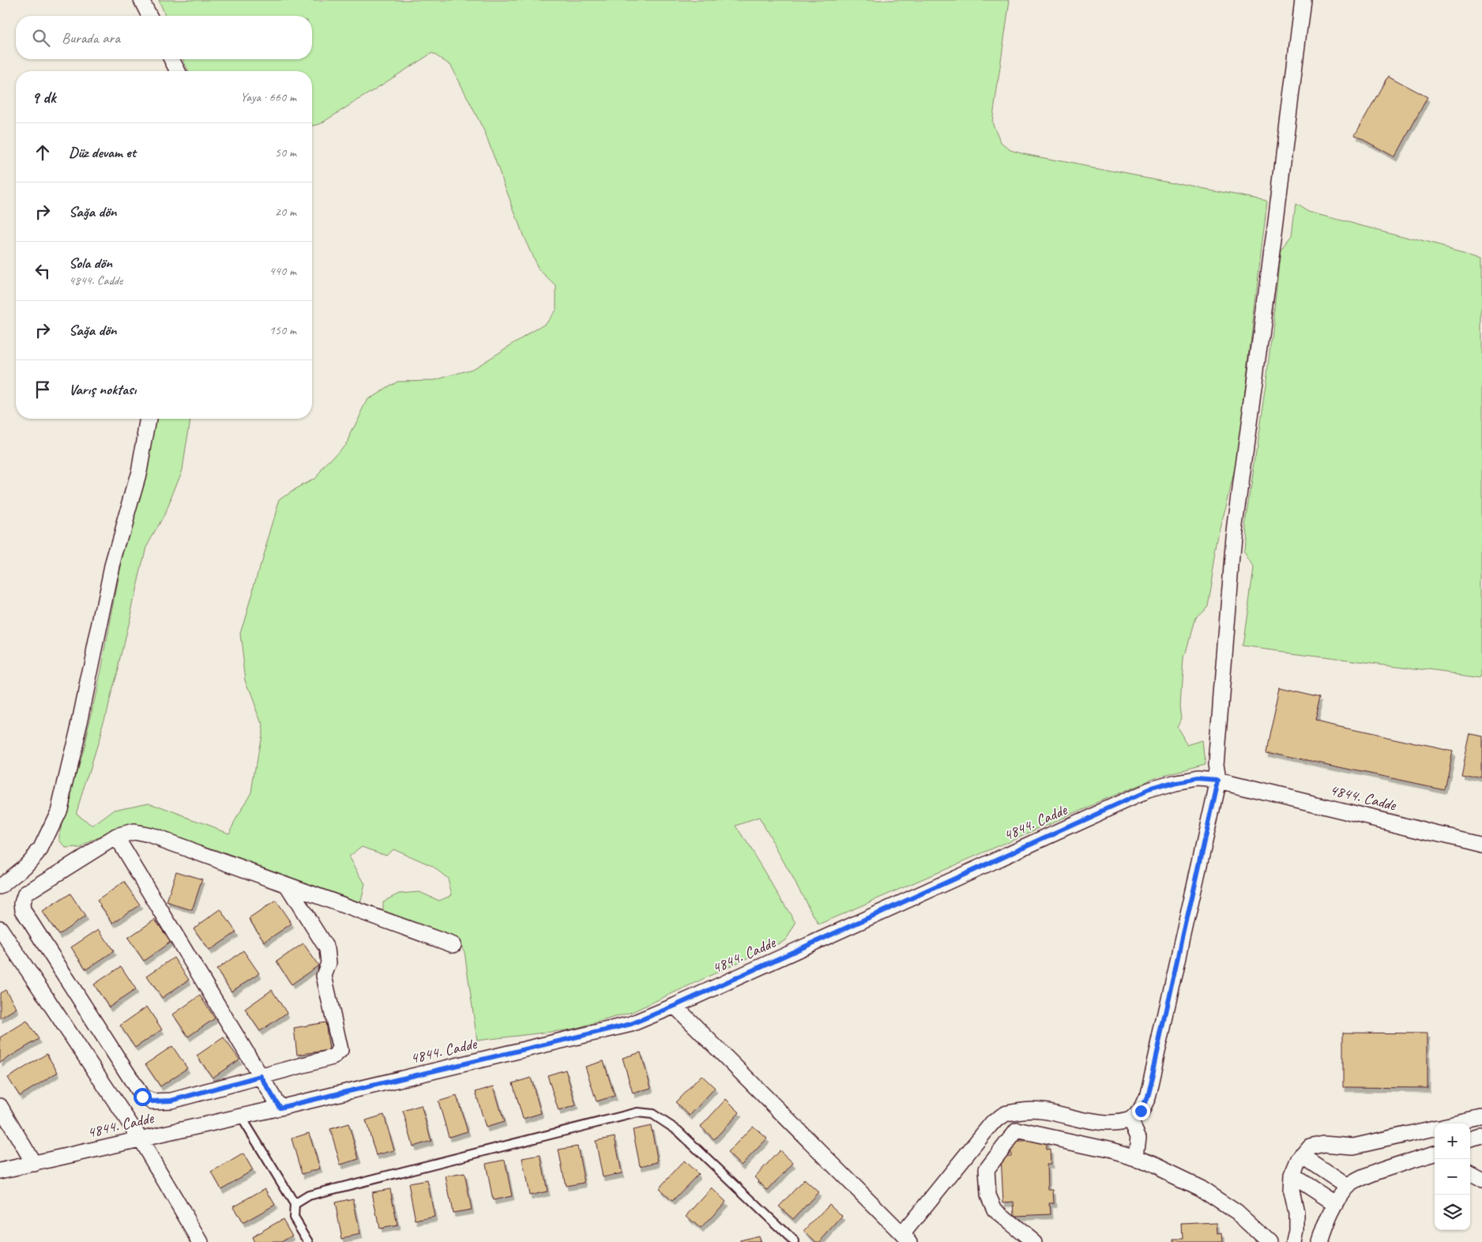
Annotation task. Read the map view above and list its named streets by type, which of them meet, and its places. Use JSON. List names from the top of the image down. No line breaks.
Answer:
{"streets":{"street":["4844. Cadde"]},"page":{"search":"Burada ara","heading":["9 dk","Yaya · 660 m"],"list":[["Düz devam et","50 m"],["Sağa dön","20 m"],["Sola dön","4844. Cadde","440 m"],["Sağa dön","150 m"],"Varış noktası"],"map_buttons":["+","−"]}}
